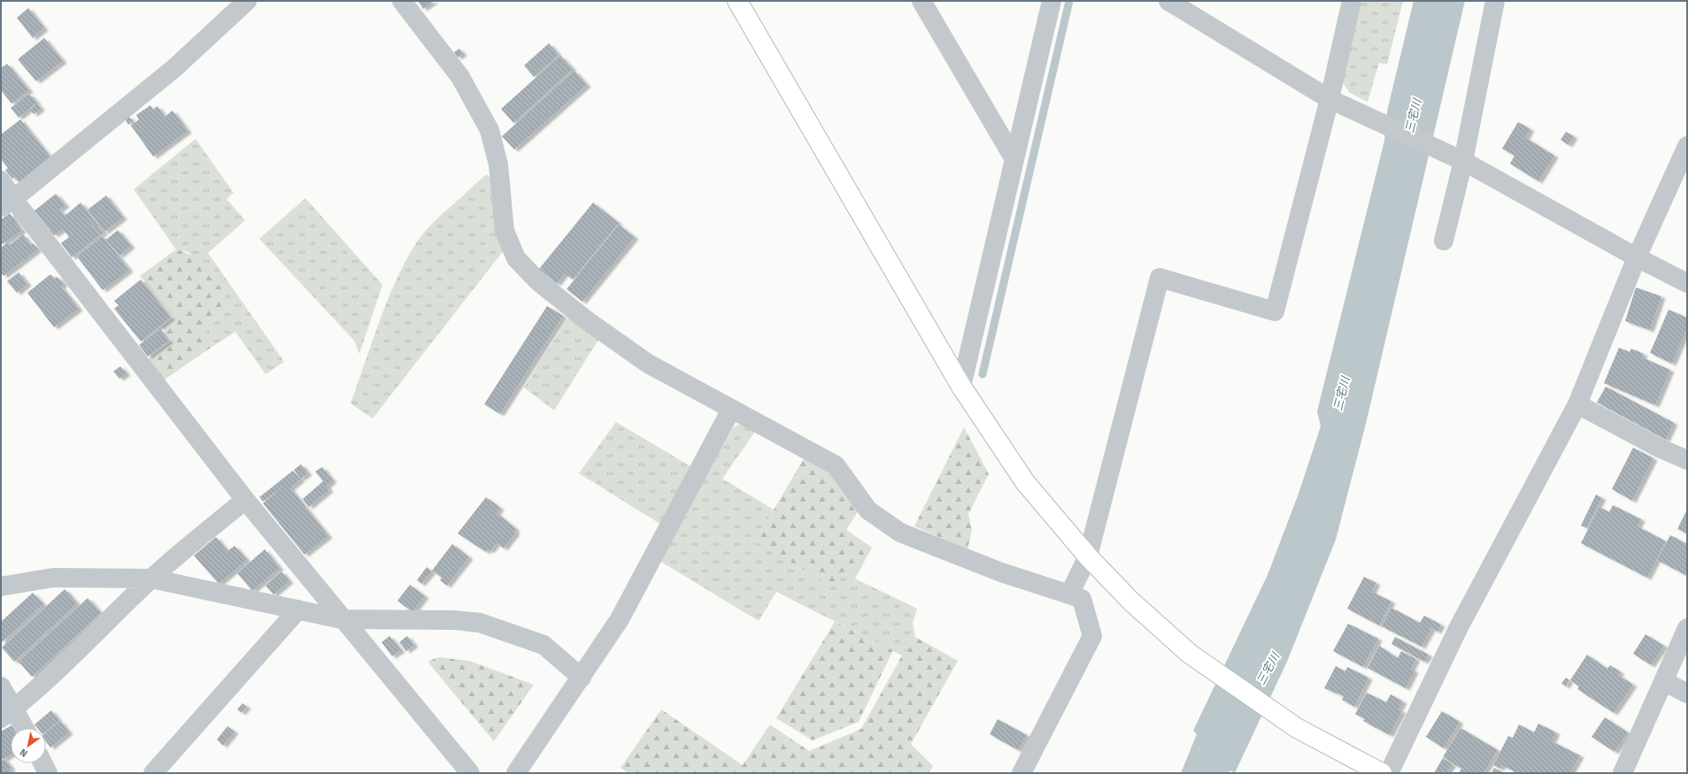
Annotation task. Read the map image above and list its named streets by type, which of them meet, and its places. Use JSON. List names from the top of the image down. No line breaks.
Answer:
{"water":["三宅川"],"north":"bottom left"}
